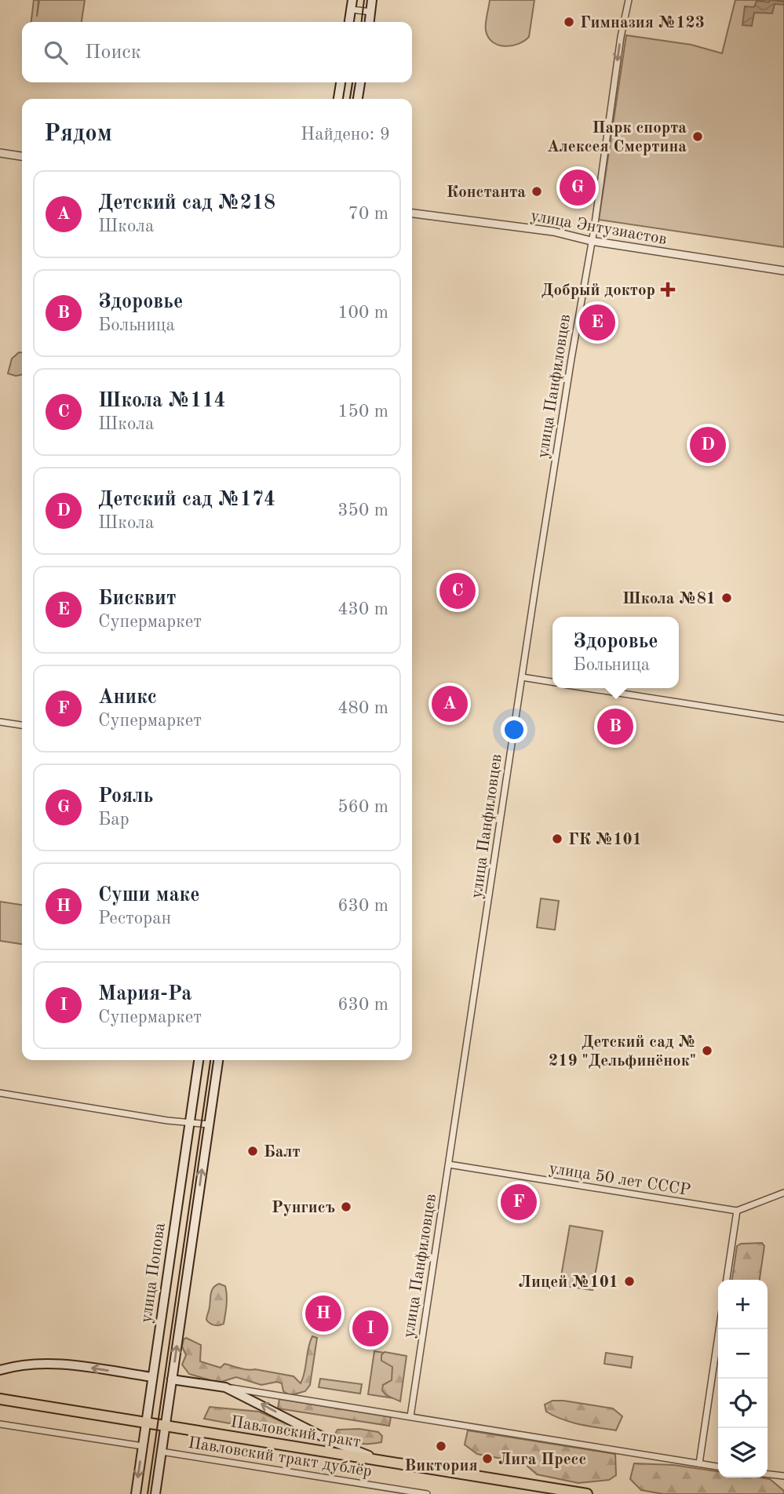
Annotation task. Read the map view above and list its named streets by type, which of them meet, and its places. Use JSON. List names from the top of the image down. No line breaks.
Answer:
{"streets":{"main road":["улица Попова","Павловский тракт"],"street":["улица Энтузиастов","улица Панфиловцев","улица 50 лет СССР","Павловский тракт дублёр"]},"crossings":[["улица Энтузиастов","улица Панфиловцев"],["улица Панфиловцев","улица 50 лет СССР"],["улица Попова","Павловский тракт"],["улица Попова","Павловский тракт дублёр"]],"places":{"other":["Гимназия №123","Парк спорта Алексея Смертина","Константа","Школа №81","ГК №101","Детский сад № 219 \"Дельфинёнок\"","Балт","Рунгисъ","Лицей №101","Виктория","Лига Пресс"],"health":["Добрый доктор"]},"page":{"search":"Поиск","heading":["Рядом","Найдено: 9"],"pins":["G","E","D","C","A","B","F","H","I"],"list":[{"mark":"A","name":"Детский сад №218","note":"Школа","value":"70 m"},{"mark":"B","name":"Здоровье","note":"Больница","value":"100 m"},{"mark":"C","name":"Школа №114","note":"Школа","value":"150 m"},{"mark":"D","name":"Детский сад №174","note":"Школа","value":"350 m"},{"mark":"E","name":"Бисквит","note":"Супермаркет","value":"430 m"},{"mark":"F","name":"Аникс","note":"Супермаркет","value":"480 m"},{"mark":"G","name":"Рояль","note":"Бар","value":"560 m"},{"mark":"H","name":"Суши маке","note":"Ресторан","value":"630 m"},{"mark":"I","name":"Мария-Ра","note":"Супермаркет","value":"630 m"}],"popup":["Здоровье","Больница"],"map_buttons":["+","−"]}}
